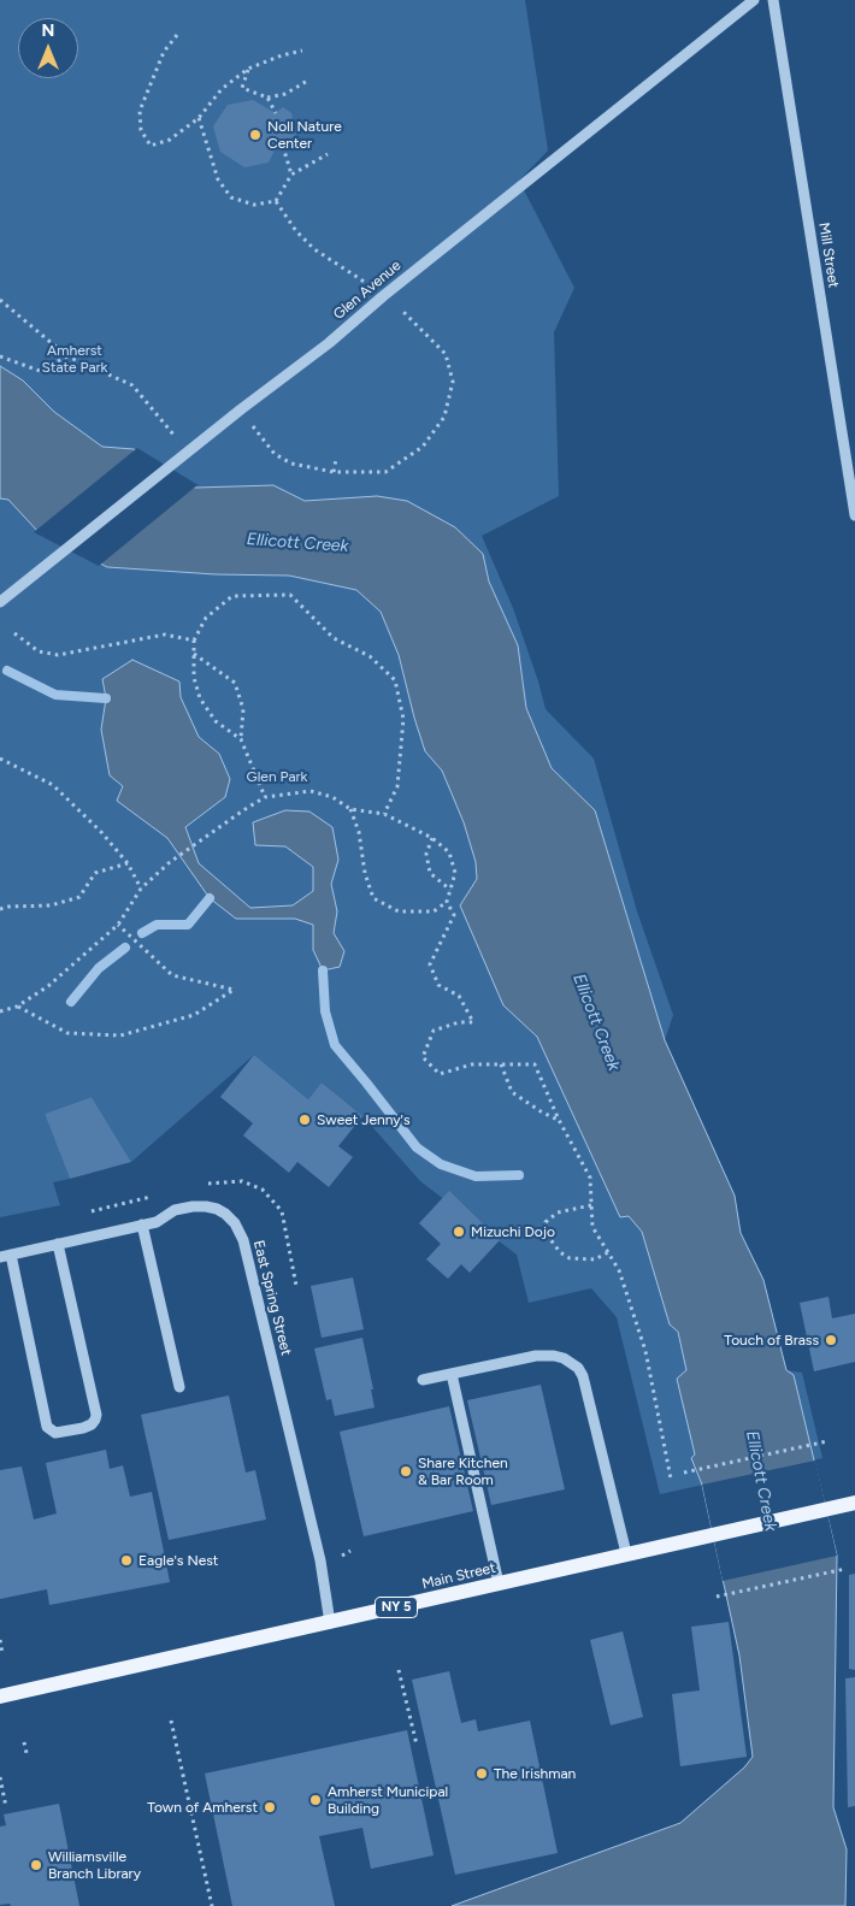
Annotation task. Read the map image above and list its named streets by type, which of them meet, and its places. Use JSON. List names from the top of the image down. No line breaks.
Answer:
{"streets":{"main road":["Main Street","NY 5"],"street":["Mill Street","Glen Avenue","East Spring Street"]},"crossings":[["East Spring Street","Main Street"]],"water":["Ellicott Creek"],"parks":["Amherst State Park","Glen Park"],"places":["Noll Nature Center","Sweet Jenny's","Mizuchi Dojo","Touch of Brass","Share Kitchen & Bar Room","Eagle's Nest","The Irishman","Amherst Municipal Building","Town of Amherst","Williamsville Branch Library"],"north":"top"}
